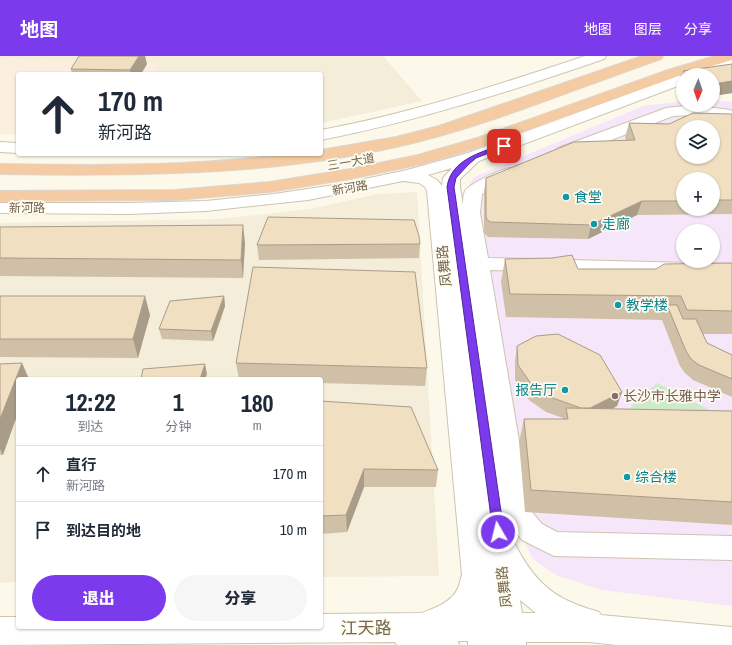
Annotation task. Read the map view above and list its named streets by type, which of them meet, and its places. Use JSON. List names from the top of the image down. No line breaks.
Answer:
{"streets":{"highway":["三一大道"],"street":["新河路","凤舞路","江天路"]},"crossings":[["新河路","凤舞路"],["凤舞路","江天路"]],"places":["食堂","走廊","教学楼","报告厅","长沙市长雅中学","综合楼"],"north":"bottom","page":{"header":"地图","nav":["地图","图层","分享"],"map_buttons":["+","−"],"turn":["170 m","新河路"],"eta":["12:22","到达","1","分钟","180","m"],"list":[{"name":"直行","note":"新河路","value":"170 m"},{"name":"到达目的地","value":"10 m"}],"buttons":["退出","分享"]}}
